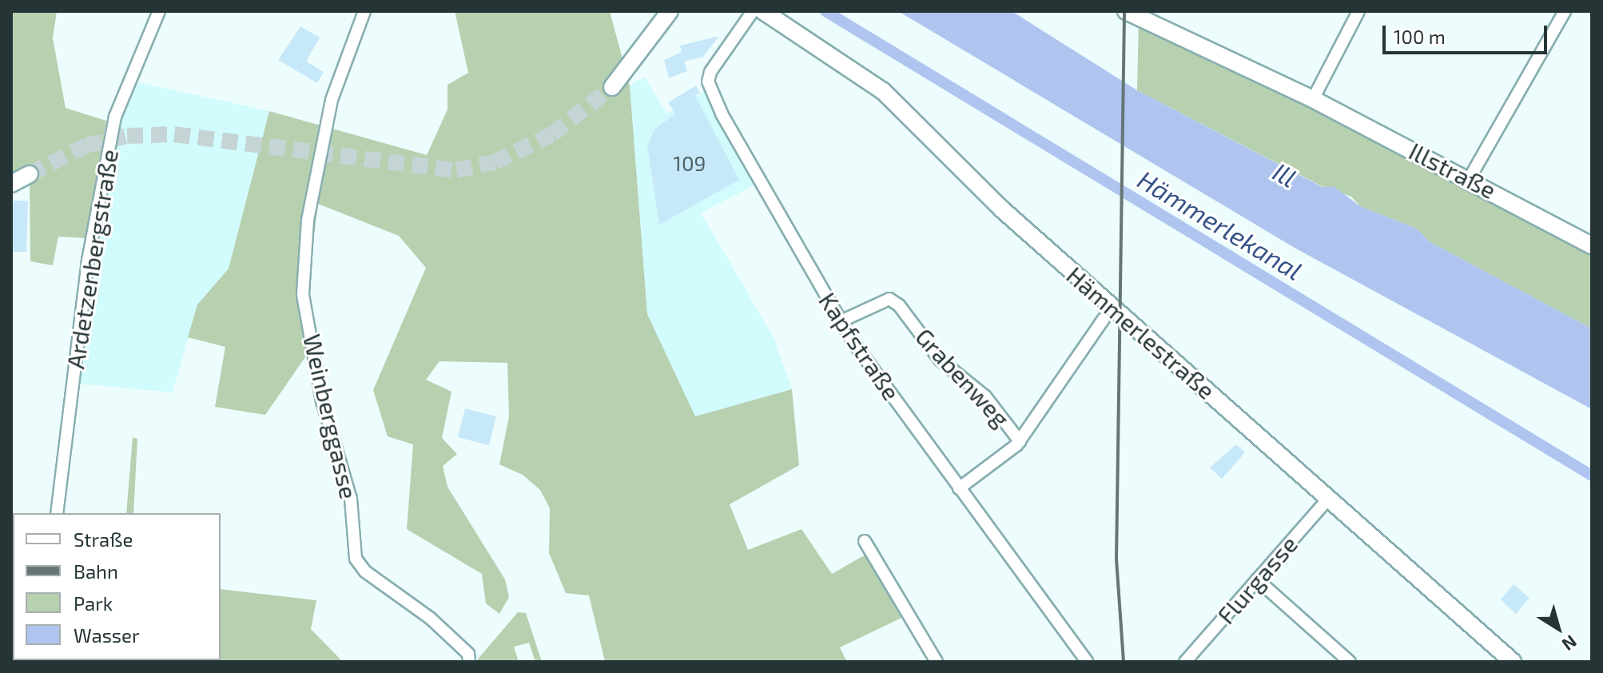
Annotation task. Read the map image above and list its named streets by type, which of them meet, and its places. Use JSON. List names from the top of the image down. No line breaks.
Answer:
{"streets":{"street":["Illstraße","Ardetzenbergstraße","Hämmerlestraße","Kapfstraße","Grabenweg","Weinberggasse","Flurgasse"]},"crossings":[["Hämmerlestraße","Flurgasse"],["Kapfstraße","Grabenweg"]],"water":["Ill","Hämmerlekanal"],"house_numbers":["109"],"legend":["Straße","Bahn","Park","Wasser"],"scale_bar":"100 m","north":"bottom right"}
